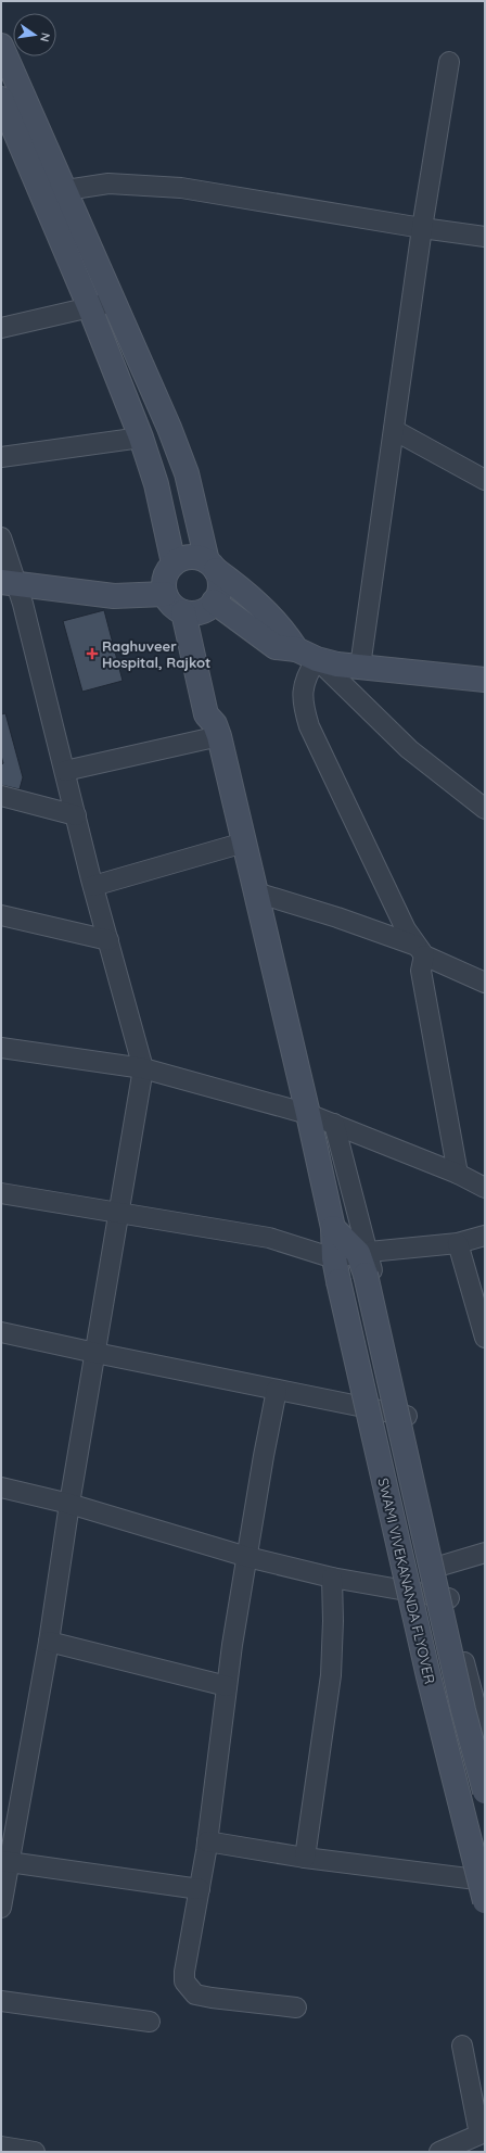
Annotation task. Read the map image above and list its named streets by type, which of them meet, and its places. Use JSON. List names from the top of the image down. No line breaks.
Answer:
{"streets":{"main road":["SWAMI VIVEKANANDA FLYOVER"]},"places":{"health":["Raghuveer Hospital, Rajkot"]},"north":"right"}
